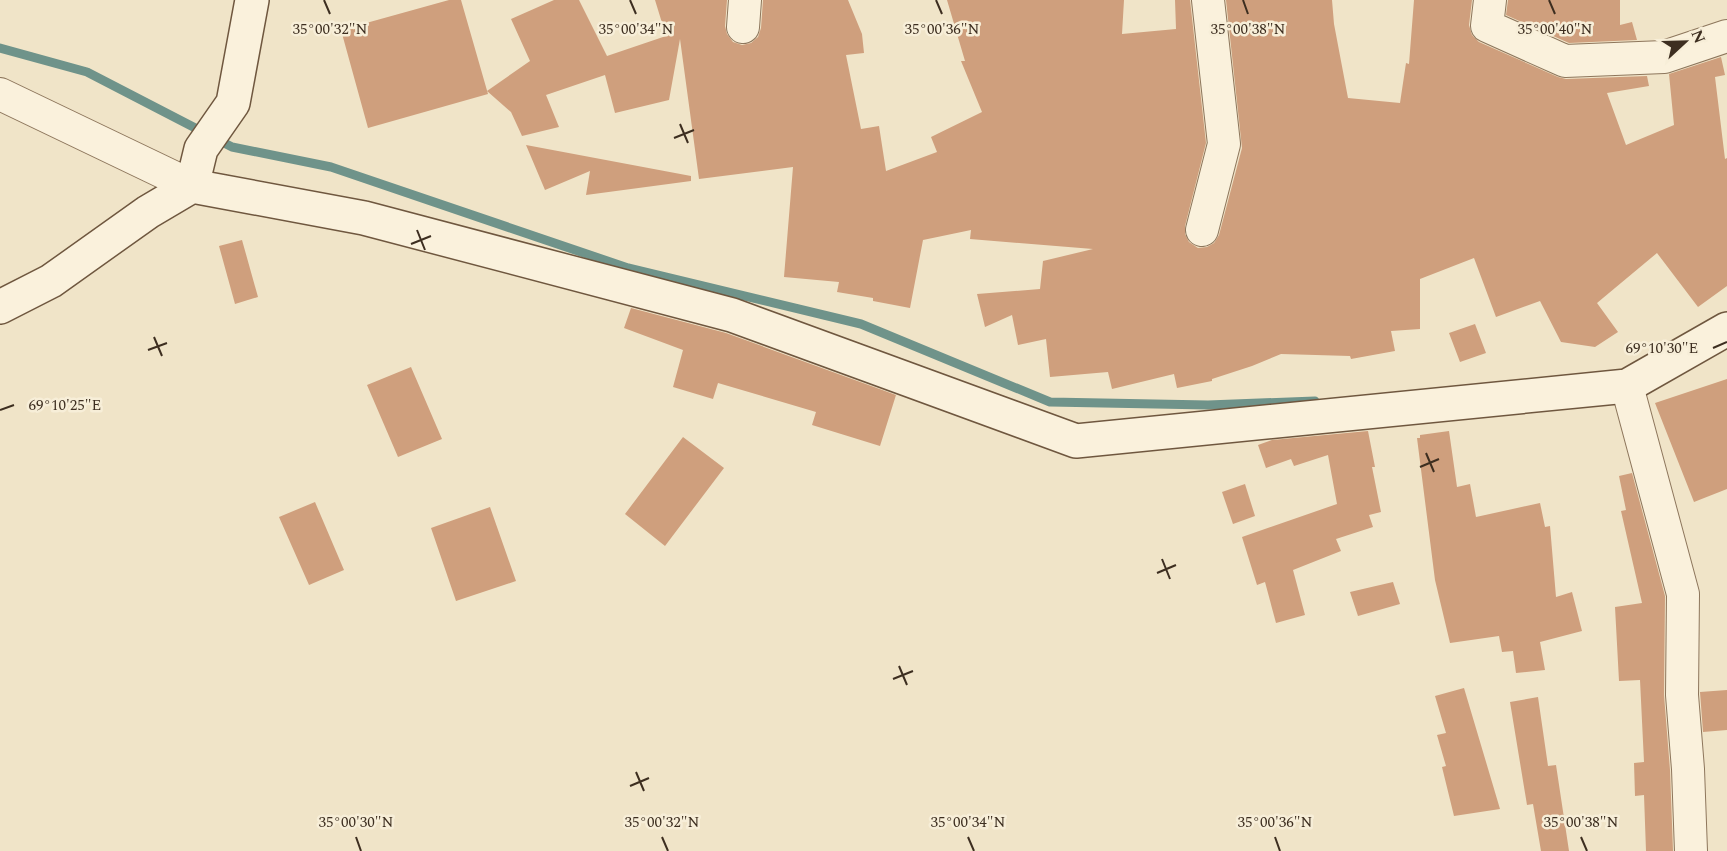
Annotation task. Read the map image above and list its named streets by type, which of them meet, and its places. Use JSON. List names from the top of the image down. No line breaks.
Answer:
{"north":"right","coordinates":["35°00'40\"N","35°00'32\"N","35°00'34\"N","35°00'36\"N","35°00'38\"N","69°10'30\"E","69°10'25\"E","35°00'30\"N"]}
